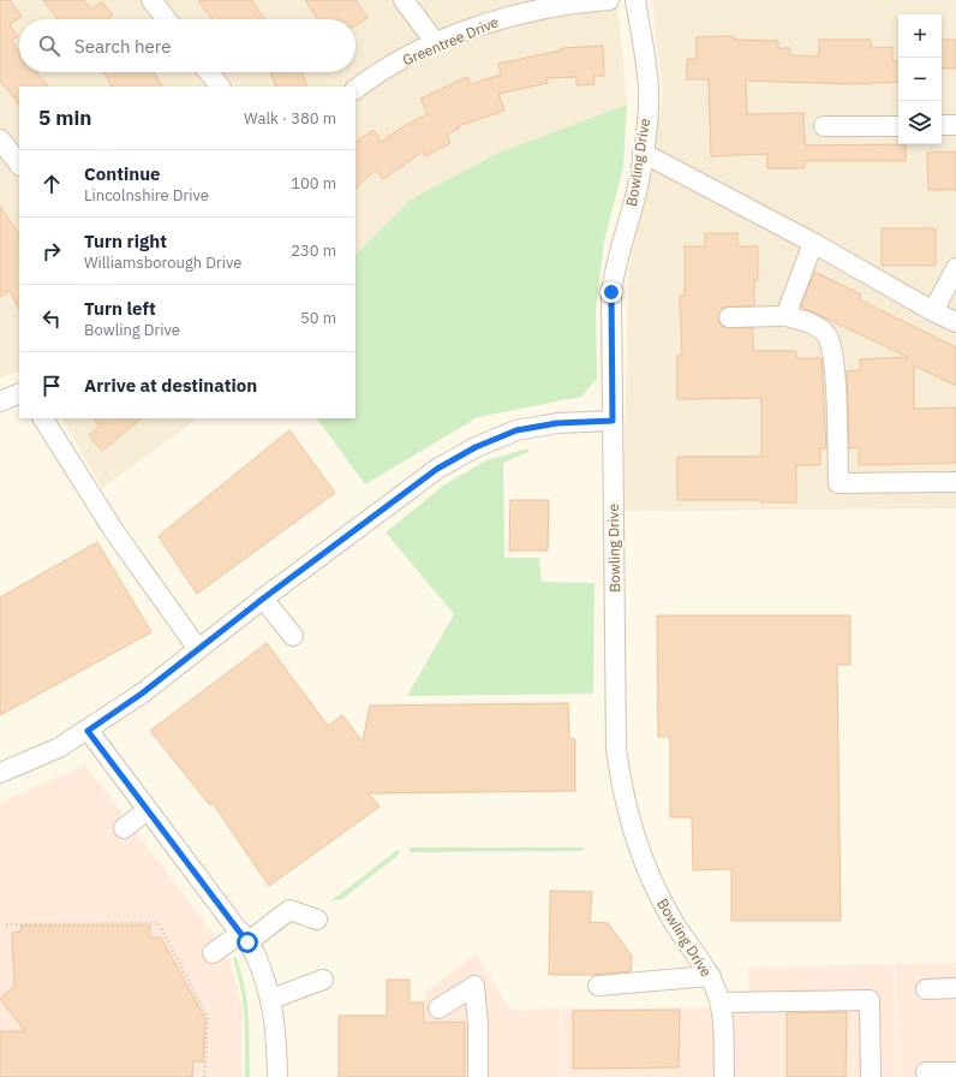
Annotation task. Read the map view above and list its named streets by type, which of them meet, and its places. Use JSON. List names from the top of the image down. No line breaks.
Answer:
{"streets":{"street":["Greentree Drive","Bowling Drive"]},"page":{"map_buttons":["+","−"],"search":"Search here","heading":["5 min","Walk · 380 m"],"list":[["Continue","Lincolnshire Drive","100 m"],["Turn right","Williamsborough Drive","230 m"],["Turn left","Bowling Drive","50 m"],"Arrive at destination"]}}
